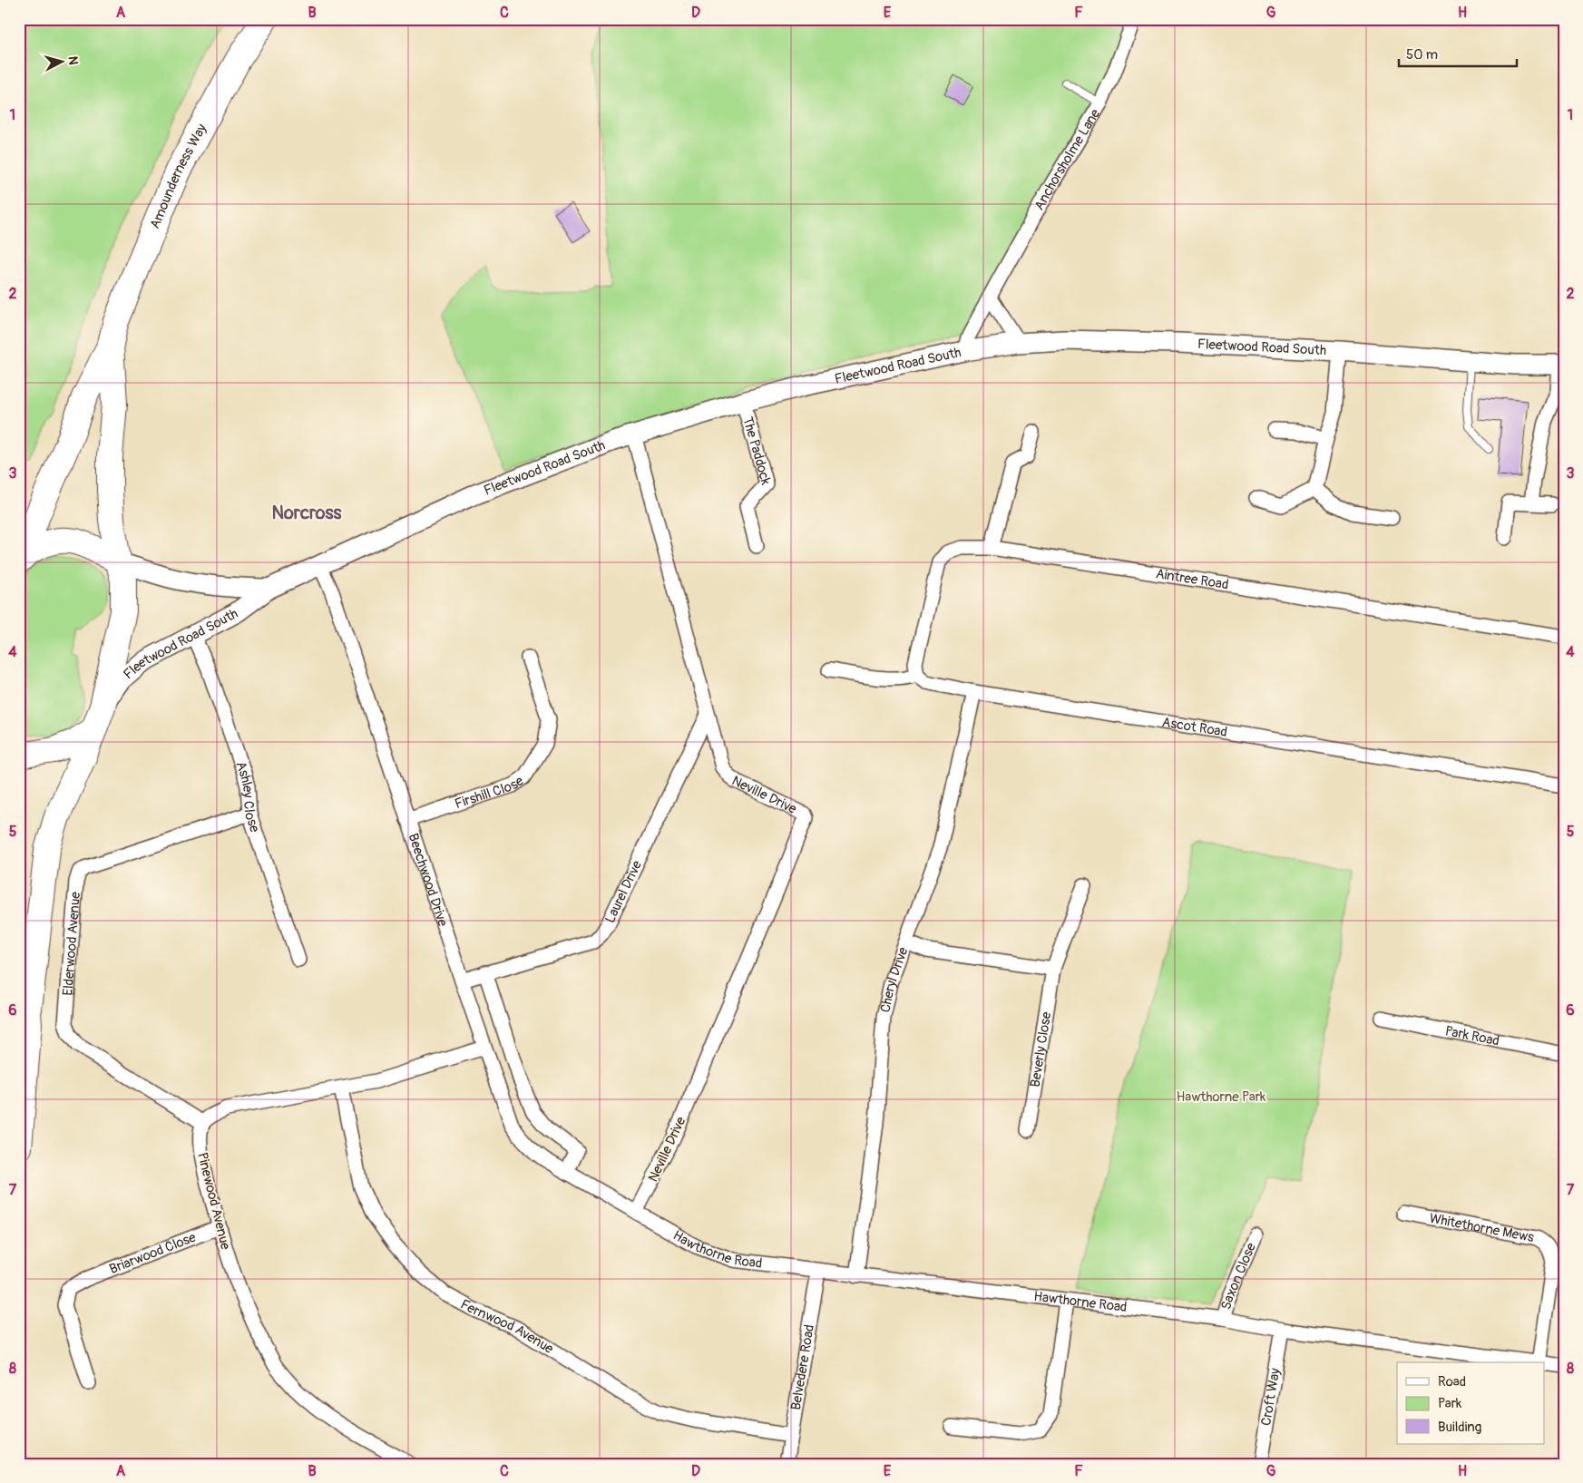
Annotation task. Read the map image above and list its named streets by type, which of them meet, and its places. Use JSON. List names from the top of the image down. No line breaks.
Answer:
{"streets":{"highway":["Amounderness Way"],"main road":["Fleetwood Road South"],"street":["Anchorsholme Lane","The Paddock","Aintree Road","Ascot Road","Firshill Close","Neville Drive","Ashley Close","Beechwood Drive","Laurel Drive","Elderwood Avenue","Cheryl Drive","Park Road","Beverly Close","Pinewood Avenue","Whitethorne Mews","Hawthorne Road","Briarwood Close","Saxon Close","Fernwood Avenue","Belvedere Road","Croft Way"]},"crossings":[["Anchorsholme Lane","Fleetwood Road South"],["Amounderness Way","Fleetwood Road South"],["Fleetwood Road South","The Paddock"],["Fleetwood Road South","Neville Drive"],["Fleetwood Road South","Ashley Close"],["Fleetwood Road South","Beechwood Drive"],["Aintree Road","Ascot Road"],["Ascot Road","Cheryl Drive"],["Firshill Close","Beechwood Drive"],["Neville Drive","Laurel Drive"],["Neville Drive","Hawthorne Road"],["Ashley Close","Elderwood Avenue"],["Beechwood Drive","Laurel Drive"],["Beechwood Drive","Hawthorne Road"],["Elderwood Avenue","Pinewood Avenue"],["Cheryl Drive","Hawthorne Road"],["Pinewood Avenue","Briarwood Close"],["Hawthorne Road","Saxon Close"],["Hawthorne Road","Belvedere Road"],["Hawthorne Road","Croft Way"],["Fernwood Avenue","Belvedere Road"]],"districts":["Norcross"],"parks":["Hawthorne Park"],"legend":["Road","Park","Building"],"scale_bar":"50 m","north":"right","grid":{"columns":["A","B","C","D","E","F","G","H"],"rows":["1","2","3","4","5","6","7","8"]}}
